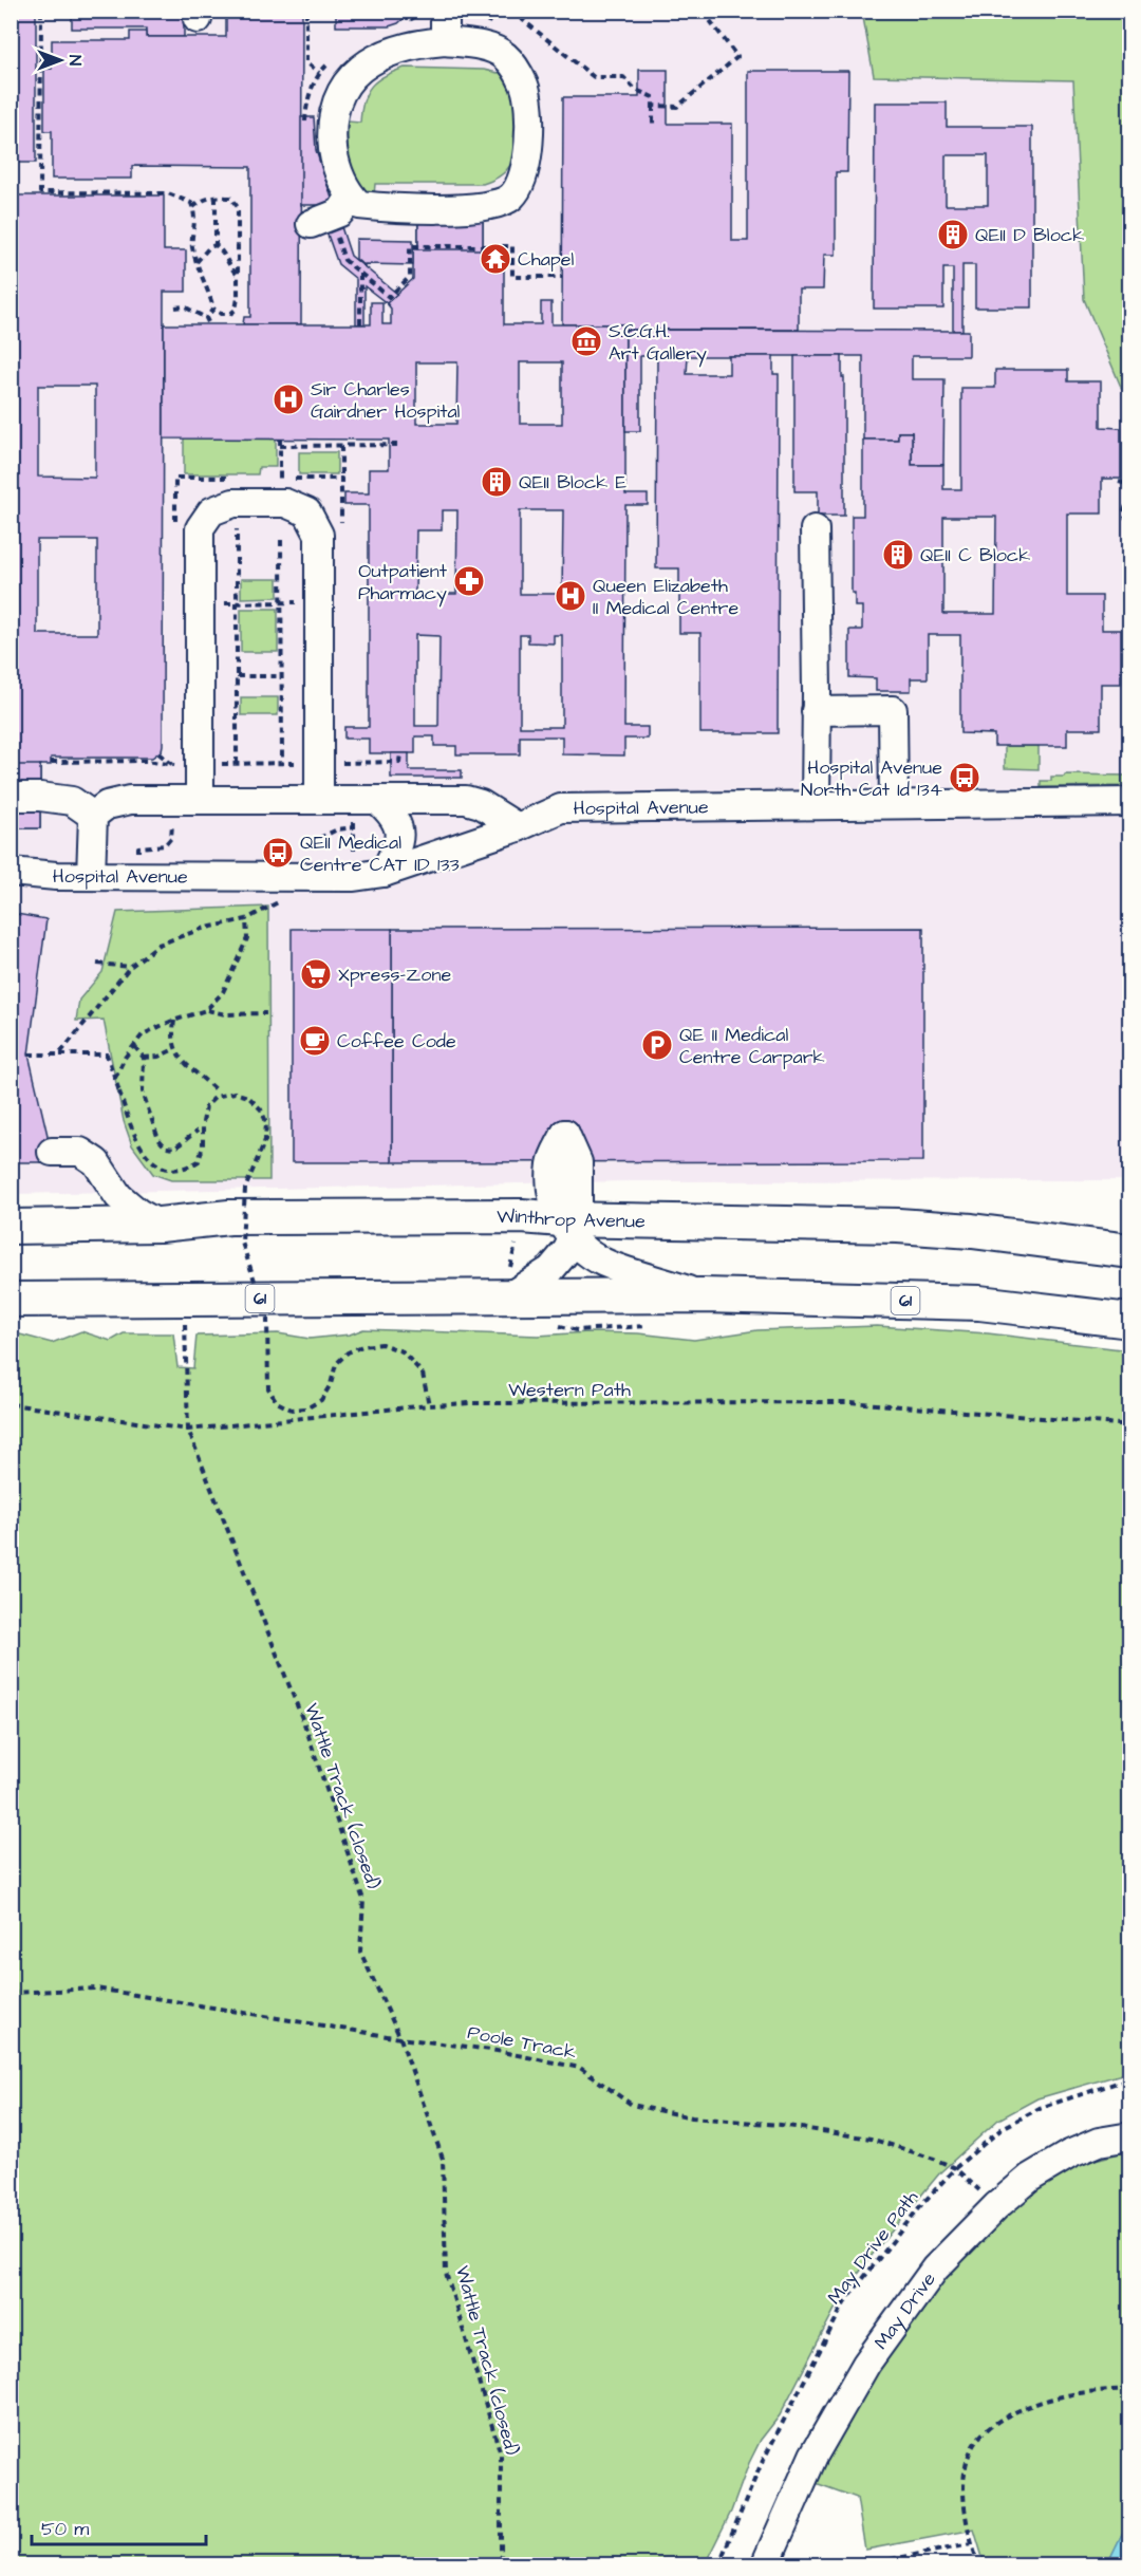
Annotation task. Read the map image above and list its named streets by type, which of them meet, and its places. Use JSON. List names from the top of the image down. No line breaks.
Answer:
{"streets":{"main road":["Winthrop Avenue","61"],"street":["Hospital Avenue","May Drive"],"path":["Western Path","Wattle Track (closed)","Poole Track","May Drive Path"]},"crossings":[["61","Wattle Track (closed)"],["Western Path","Wattle Track (closed)"],["Wattle Track (closed)","Poole Track"],["Poole Track","May Drive Path"],["Poole Track","May Drive"]],"places":{"building":["QEII D Block","QEII Block E","QEII C Block"],"temple":["Chapel"],"museum":["S.C.G.H. Art Gallery"],"hospital":["Sir Charles Gairdner Hospital","Queen Elizabeth II Medical Centre"],"pharmacy":["Outpatient Pharmacy"],"bus stop":["Hospital Avenue North Cat Id 134","QEII Medical Centre CAT ID 133"],"supermarket":["Xpress-Zone"],"cafe":["Coffee Code"],"parking":["QE II Medical Centre Carpark"]},"scale_bar":"50 m","north":"right"}
